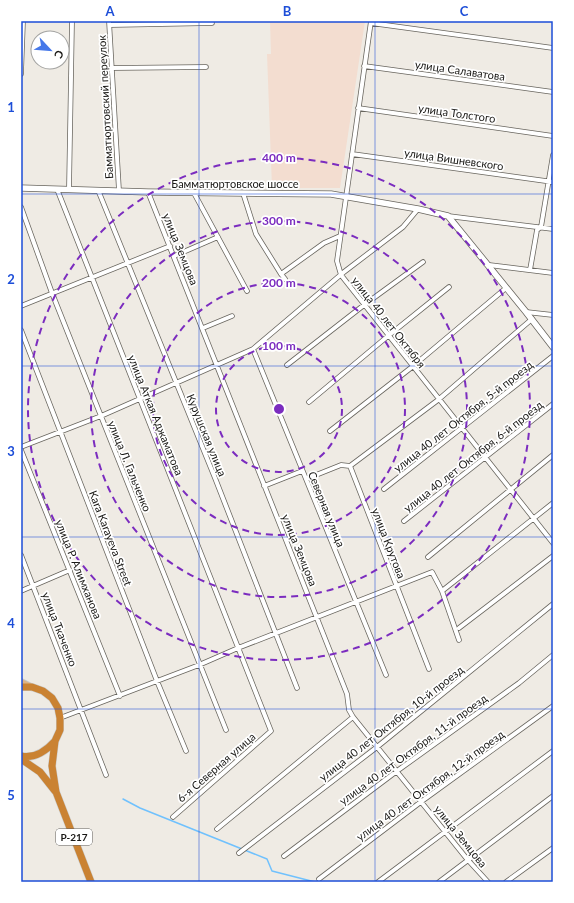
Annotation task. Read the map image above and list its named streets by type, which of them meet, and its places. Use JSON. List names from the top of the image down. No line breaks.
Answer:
{"streets":{"highway":["Р-217"],"street":["улица Салаватова","Бамматюртовский переулок","улица Толстого","улица Вишневского","Бамматюртовское шоссе","улица Земцова","улица 40 лет Октября","улица Аткая Аджаматова","улица 40 лет Октября, 5-й проезд","Курушская улица","улица 40 лет Октября, 6-й проезд","улица Л. Гальченко","Северная улица","Kara Karayeva Street","улица Крутова","улица Р. Алимханова","улица Ткаченко","улица 40 лет Октября, 10-й проезд","улица 40 лет Октября, 11-й проезд","6-я Северная улица","улица 40 лет Октября, 12-й проезд"]},"crossings":[["улица Салаватова","улица 40 лет Октября"],["Бамматюртовский переулок","Бамматюртовское шоссе"],["улица Толстого","улица 40 лет Октября"],["улица Вишневского","улица 40 лет Октября"],["Бамматюртовское шоссе","улица Земцова"],["Бамматюртовское шоссе","улица 40 лет Октября"],["Бамматюртовское шоссе","улица Аткая Аджаматова"],["Бамматюртовское шоссе","Курушская улица"],["улица Земцова","улица 40 лет Октября, 10-й проезд"],["улица Земцова","улица 40 лет Октября, 11-й проезд"],["улица Земцова","улица 40 лет Октября, 12-й проезд"],["улица 40 лет Октября","улица 40 лет Октября, 5-й проезд"],["улица 40 лет Октября","улица 40 лет Октября, 6-й проезд"],["улица Аткая Аджаматова","6-я Северная улица"]],"north":"bottom right","grid":{"columns":["A","B","C"],"rows":["1","2","3","4","5"]},"rings":["400 m","300 m","200 m","100 m"]}
